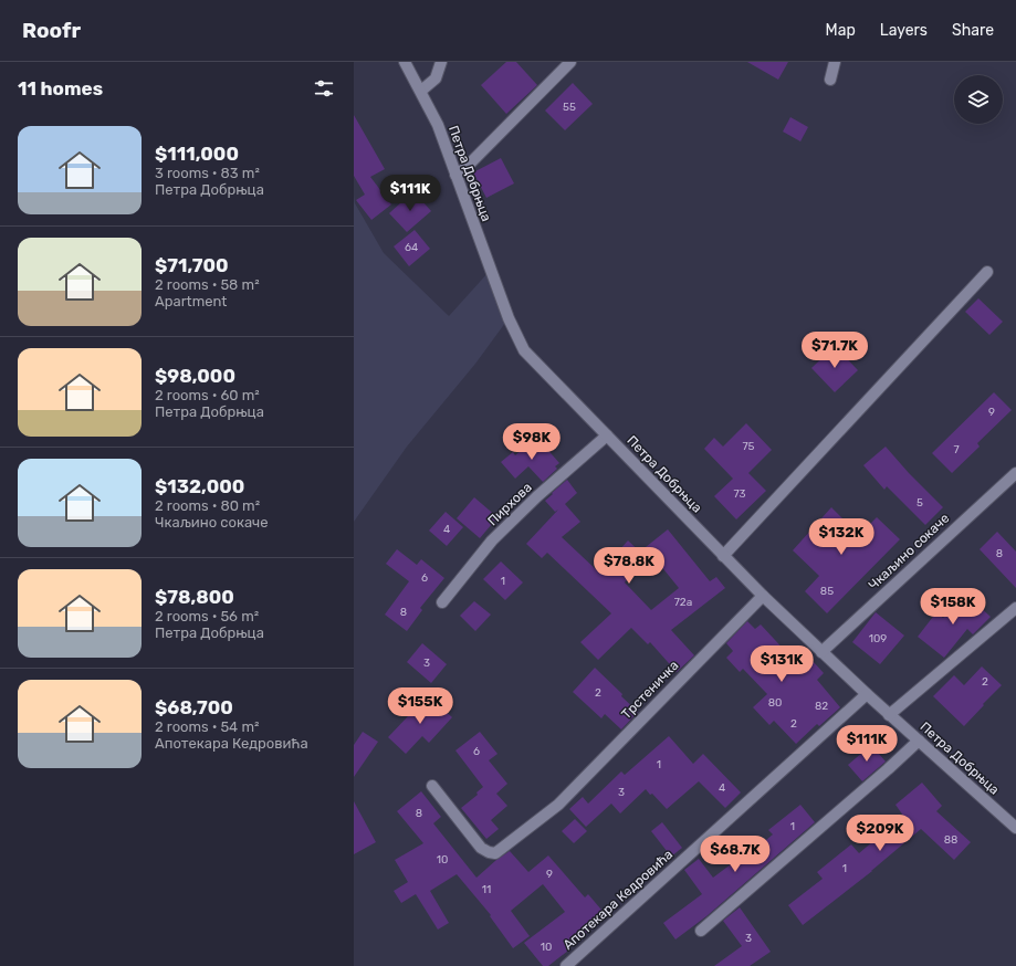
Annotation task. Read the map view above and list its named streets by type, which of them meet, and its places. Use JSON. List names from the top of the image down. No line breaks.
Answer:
{"streets":{"street":["Петра Добрњца","Пирхова","Чкаљино сокаче","Трстеничка","Апотекара Кедровића"]},"crossings":[["Петра Добрњца","Пирхова"],["Петра Добрњца","Чкаљино сокаче"],["Петра Добрњца","Трстеничка"],["Петра Добрњца","Апотекара Кедровића"]],"house_numbers":["55","64","9","75","7","73","5","4","8","6","1","85","72a","8","109","3","2","2","80","82","2","6","1","4","3","8","1","88","10","1","9","11","3","10"],"page":{"header":"Roofr","nav":["Map","Layers","Share"],"heading":"11 homes","list":[{"name":"$111,000","note":"3 rooms · 83 m² · Петра Добрњца"},{"name":"$71,700","note":"2 rooms · 58 m² · Apartment"},{"name":"$98,000","note":"2 rooms · 60 m² · Петра Добрњца"},{"name":"$132,000","note":"2 rooms · 80 m² · Чкаљино сокаче"},{"name":"$78,800","note":"2 rooms · 56 m² · Петра Добрњца"},{"name":"$68,700","note":"2 rooms · 54 m² · Апотекара Кедровића"}],"price":["$111K","$71.7K","$98K","$132K","$78.8K","$158K","$131K","$155K","$111K","$209K","$68.7K"]}}
